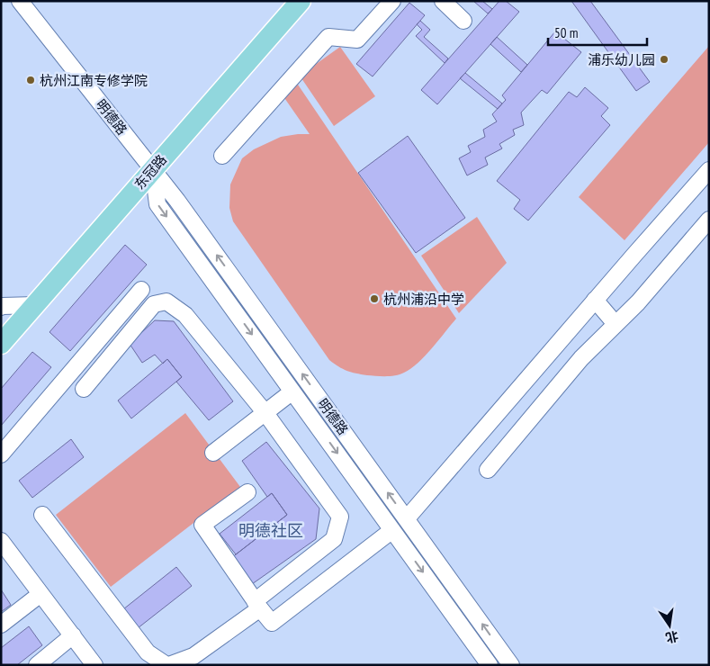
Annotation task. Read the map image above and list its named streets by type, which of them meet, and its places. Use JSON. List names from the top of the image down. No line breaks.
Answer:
{"streets":{"main road":["东冠路"],"street":["明德路"]},"crossings":[["明德路","东冠路"]],"districts":["明德社区"],"places":["浦乐幼儿园","杭州江南专修学院","杭州浦沿中学"],"scale_bar":"50 m","north":"bottom"}
